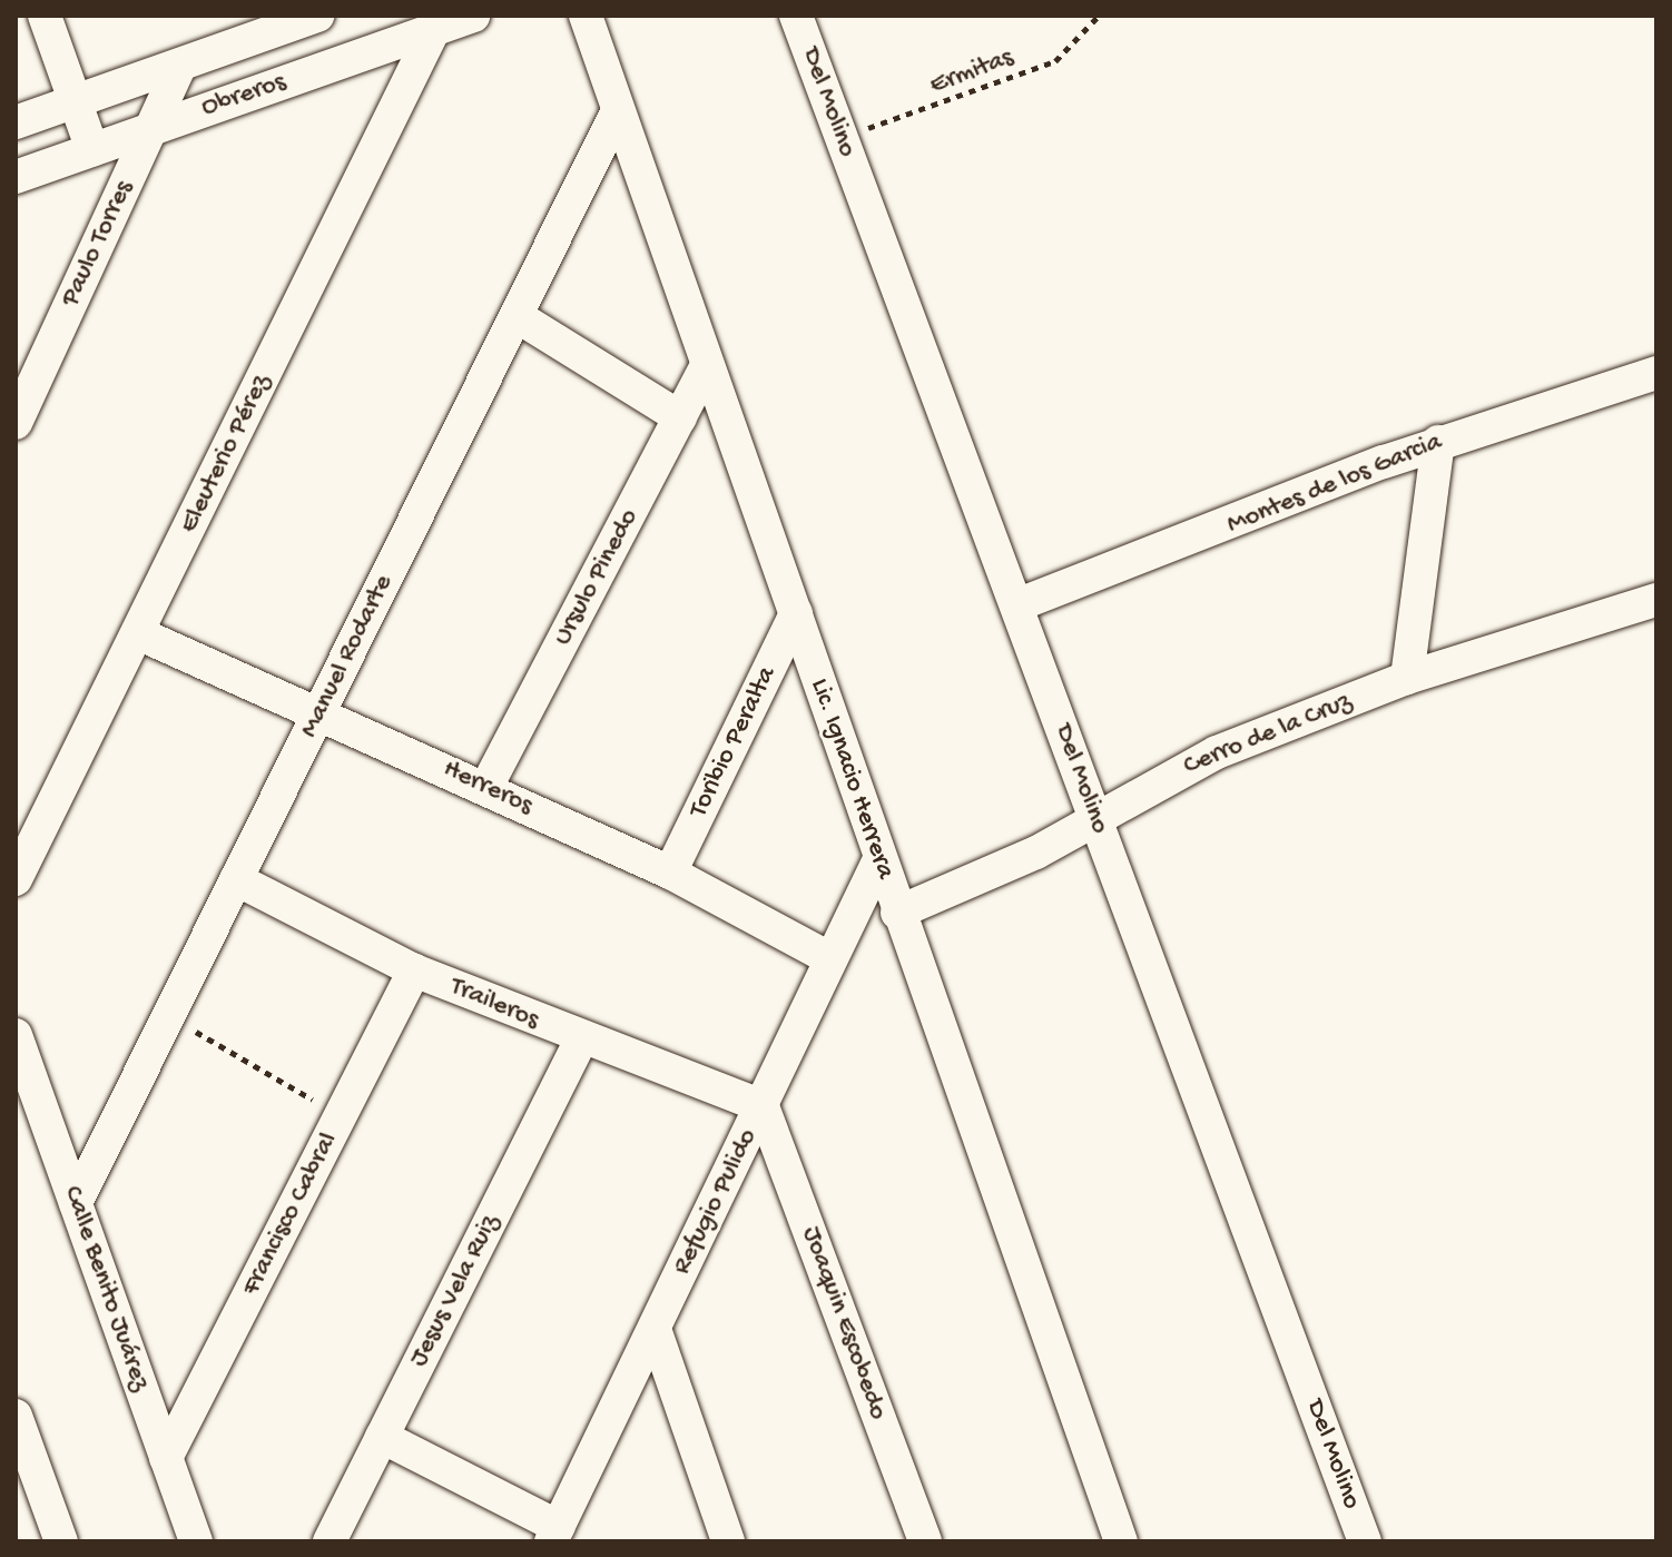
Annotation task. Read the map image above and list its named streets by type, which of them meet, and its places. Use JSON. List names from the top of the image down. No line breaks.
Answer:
{"streets":{"street":["Obreros","Del Molino","Paulo Torres","Eleuterio Pérez","Montes de los Garcia","Ursulo Pinedo","Manuel Rodarte","Cerro de la Cruz","Toribio Peralta","Lic. Ignacio Herrera","Herreros","Traileros","Refugio Pulido","Francisco Cabral","Calle Benito Juárez","Jesus Vela Ruiz","Joaquin Escobedo"],"path":["Ermitas"]},"crossings":[["Ermitas","Del Molino"],["Obreros","Paulo Torres"],["Obreros","Eleuterio Pérez"],["Del Molino","Montes de los Garcia"],["Del Molino","Cerro de la Cruz"],["Eleuterio Pérez","Herreros"],["Ursulo Pinedo","Lic. Ignacio Herrera"],["Ursulo Pinedo","Herreros"],["Manuel Rodarte","Lic. Ignacio Herrera"],["Manuel Rodarte","Herreros"],["Manuel Rodarte","Traileros"],["Manuel Rodarte","Calle Benito Juárez"],["Cerro de la Cruz","Lic. Ignacio Herrera"],["Toribio Peralta","Lic. Ignacio Herrera"],["Toribio Peralta","Herreros"],["Lic. Ignacio Herrera","Refugio Pulido"],["Herreros","Refugio Pulido"],["Traileros","Refugio Pulido"],["Traileros","Francisco Cabral"],["Traileros","Jesus Vela Ruiz"],["Traileros","Joaquin Escobedo"],["Refugio Pulido","Joaquin Escobedo"],["Francisco Cabral","Calle Benito Juárez"]]}
